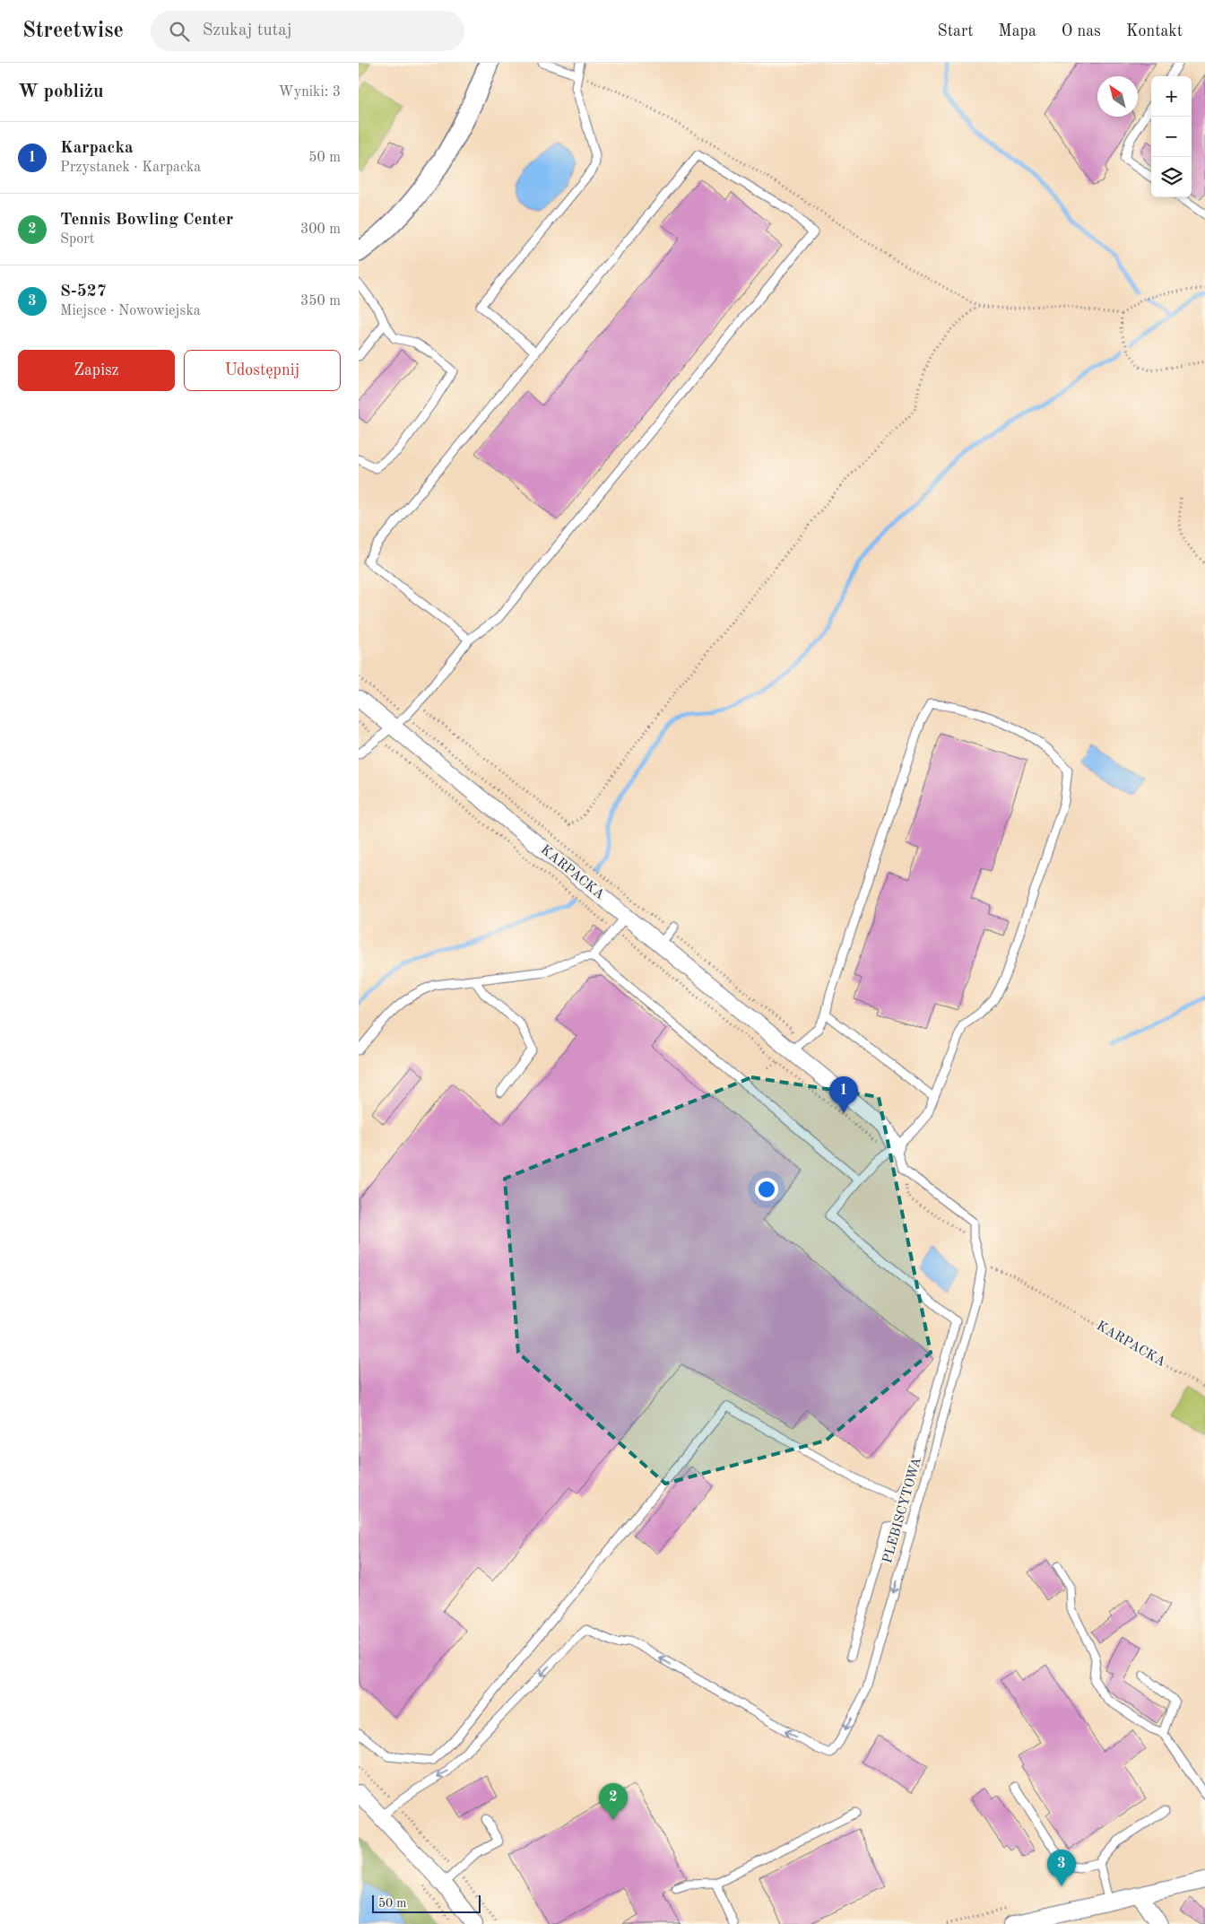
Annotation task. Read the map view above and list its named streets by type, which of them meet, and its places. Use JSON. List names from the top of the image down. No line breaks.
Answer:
{"streets":{"street":["KARPACKA"],"lane":["PLEBISCYTOWA"]},"crossings":[["KARPACKA","PLEBISCYTOWA"]],"scale_bar":"50 m","north":"top left","page":{"header":"Streetwise","search":"Szukaj tutaj","nav":["Start","Mapa","O nas","Kontakt"],"heading":["W pobliżu","Wyniki: 3"],"map_buttons":["+","−"],"list":[{"mark":"1","name":"Karpacka","note":"Przystanek · Karpacka","value":"50 m"},{"mark":"2","name":"Tennis Bowling Center","note":"Sport","value":"300 m"},{"mark":"3","name":"S-527","note":"Miejsce · Nowowiejska","value":"350 m"}],"buttons":["Zapisz","Udostępnij"],"pins":["1","2","3"],"scale":"50 m"}}
